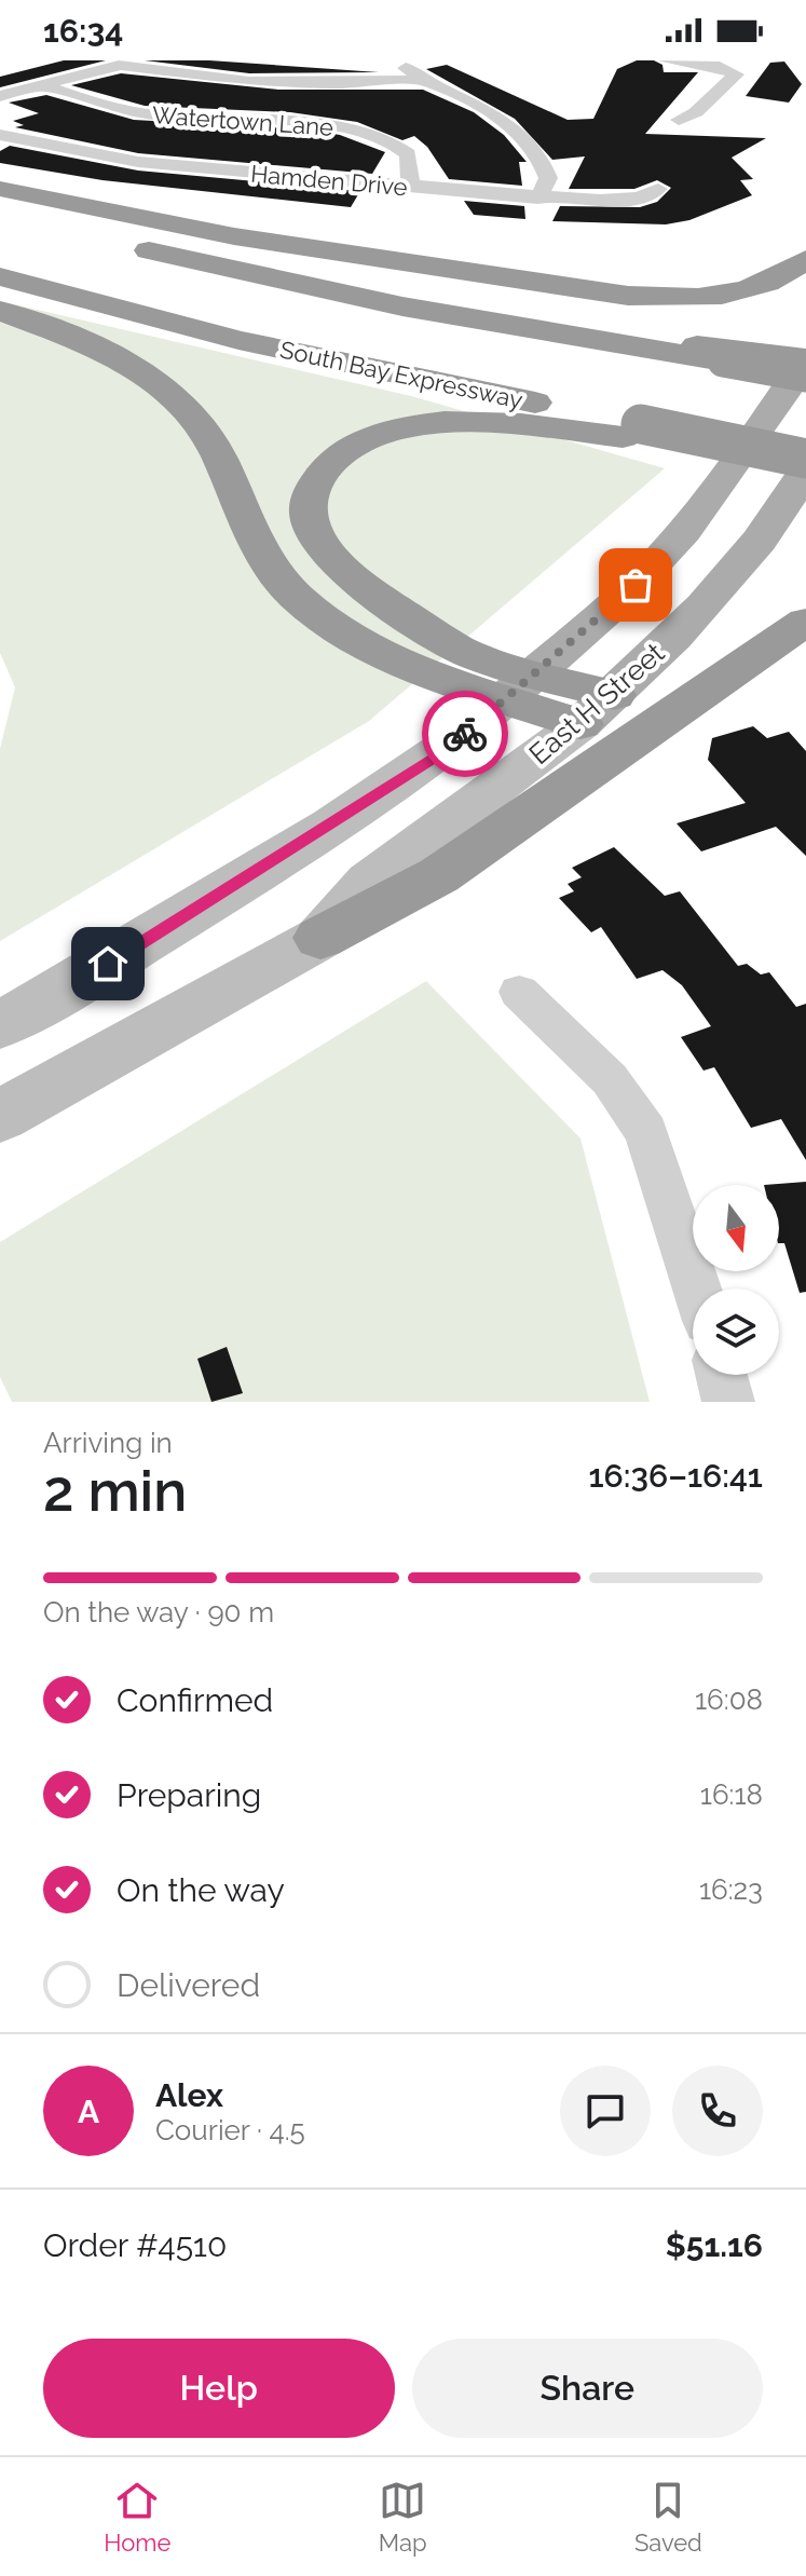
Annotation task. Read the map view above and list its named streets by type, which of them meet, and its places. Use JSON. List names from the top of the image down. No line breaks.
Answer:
{"streets":{"highway":["South Bay Expressway"],"main road":["East H Street"],"street":["Watertown Lane","Hamden Drive"]},"crossings":[["Watertown Lane","Hamden Drive"]],"north":"bottom","page":{"status":"16:34","heading":["2 min","Arriving in","16:36–16:41"],"panel":["Alex","Courier · 4.5","Order #4510","$51.16"],"bar":"On the way · 90 m","list":[["Confirmed","16:08"],["Preparing","16:18"],["On the way","16:23"],"Delivered"],"round":"A","buttons":["Help","Share"],"tabs":["Home","Map","Saved"]}}
